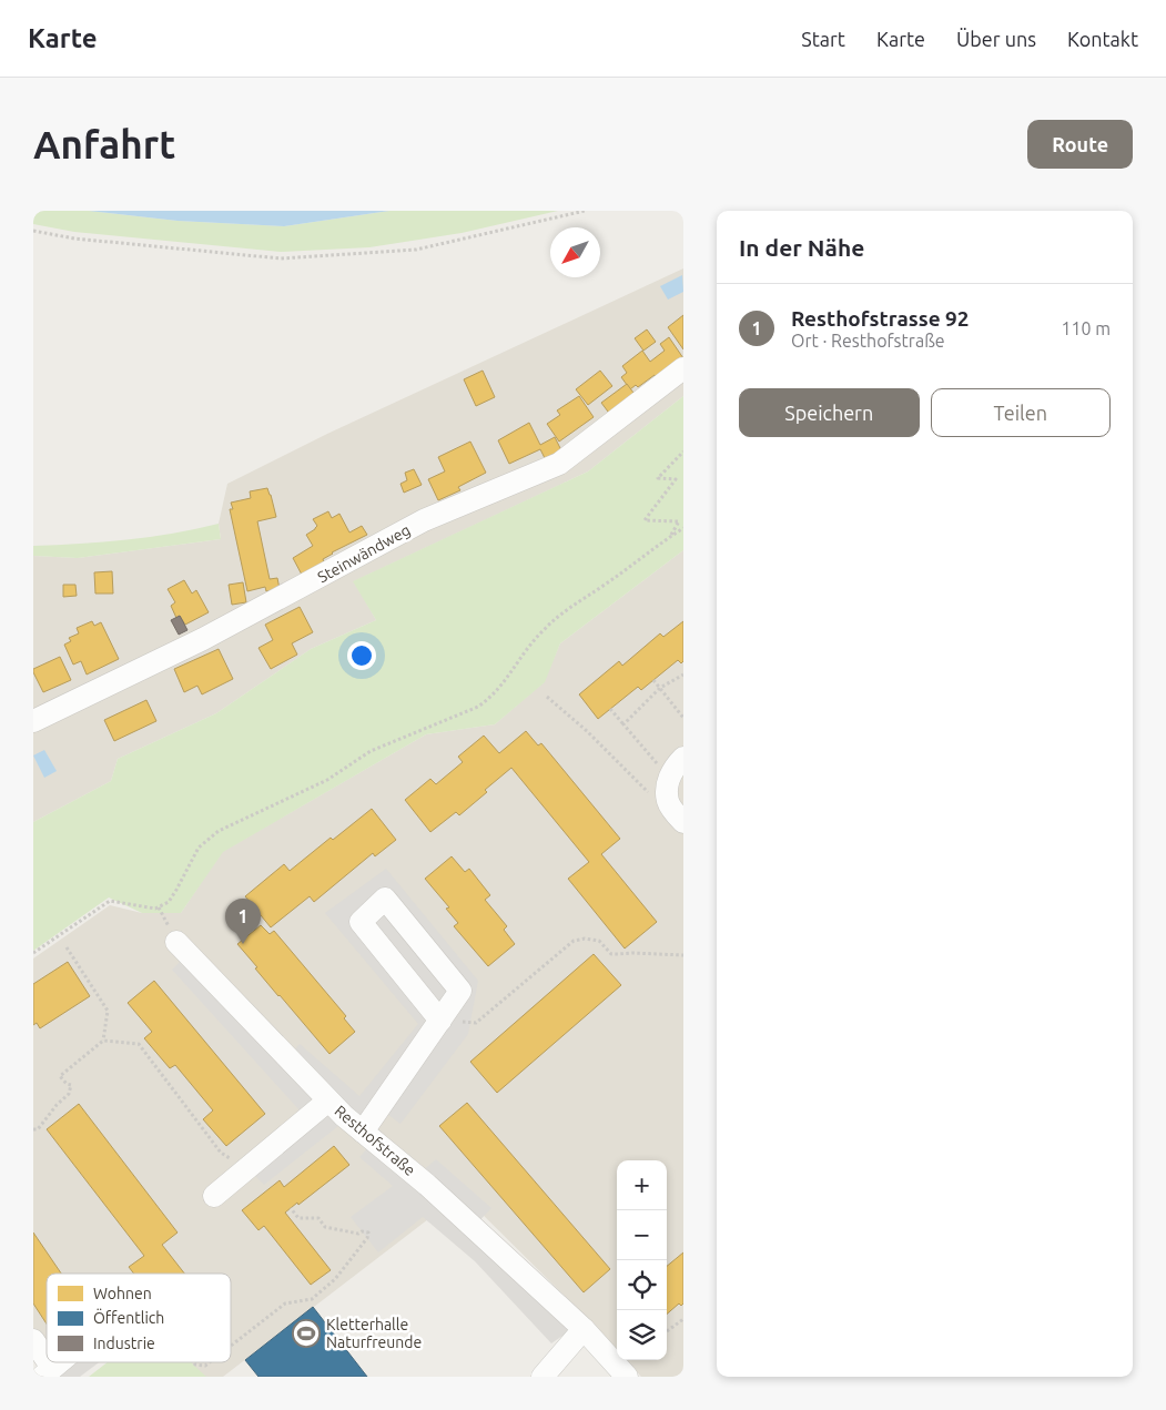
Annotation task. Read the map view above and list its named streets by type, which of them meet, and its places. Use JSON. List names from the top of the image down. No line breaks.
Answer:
{"streets":{"street":["Steinwändweg","Resthofstraße"]},"places":{"sports":["Kletterhalle Naturfreunde"]},"legend":["Wohnen","Öffentlich","Industrie"],"north":"bottom left","page":{"header":"Karte","nav":["Start","Karte","Über uns","Kontakt"],"buttons":["Route",["Speichern","Teilen"]],"title":"Anfahrt","heading":"In der Nähe","list":[{"mark":"1","name":"Resthofstrasse 92","note":"Ort · Resthofstraße","value":"110 m"}],"pins":"1","map_buttons":["+","−"]}}
